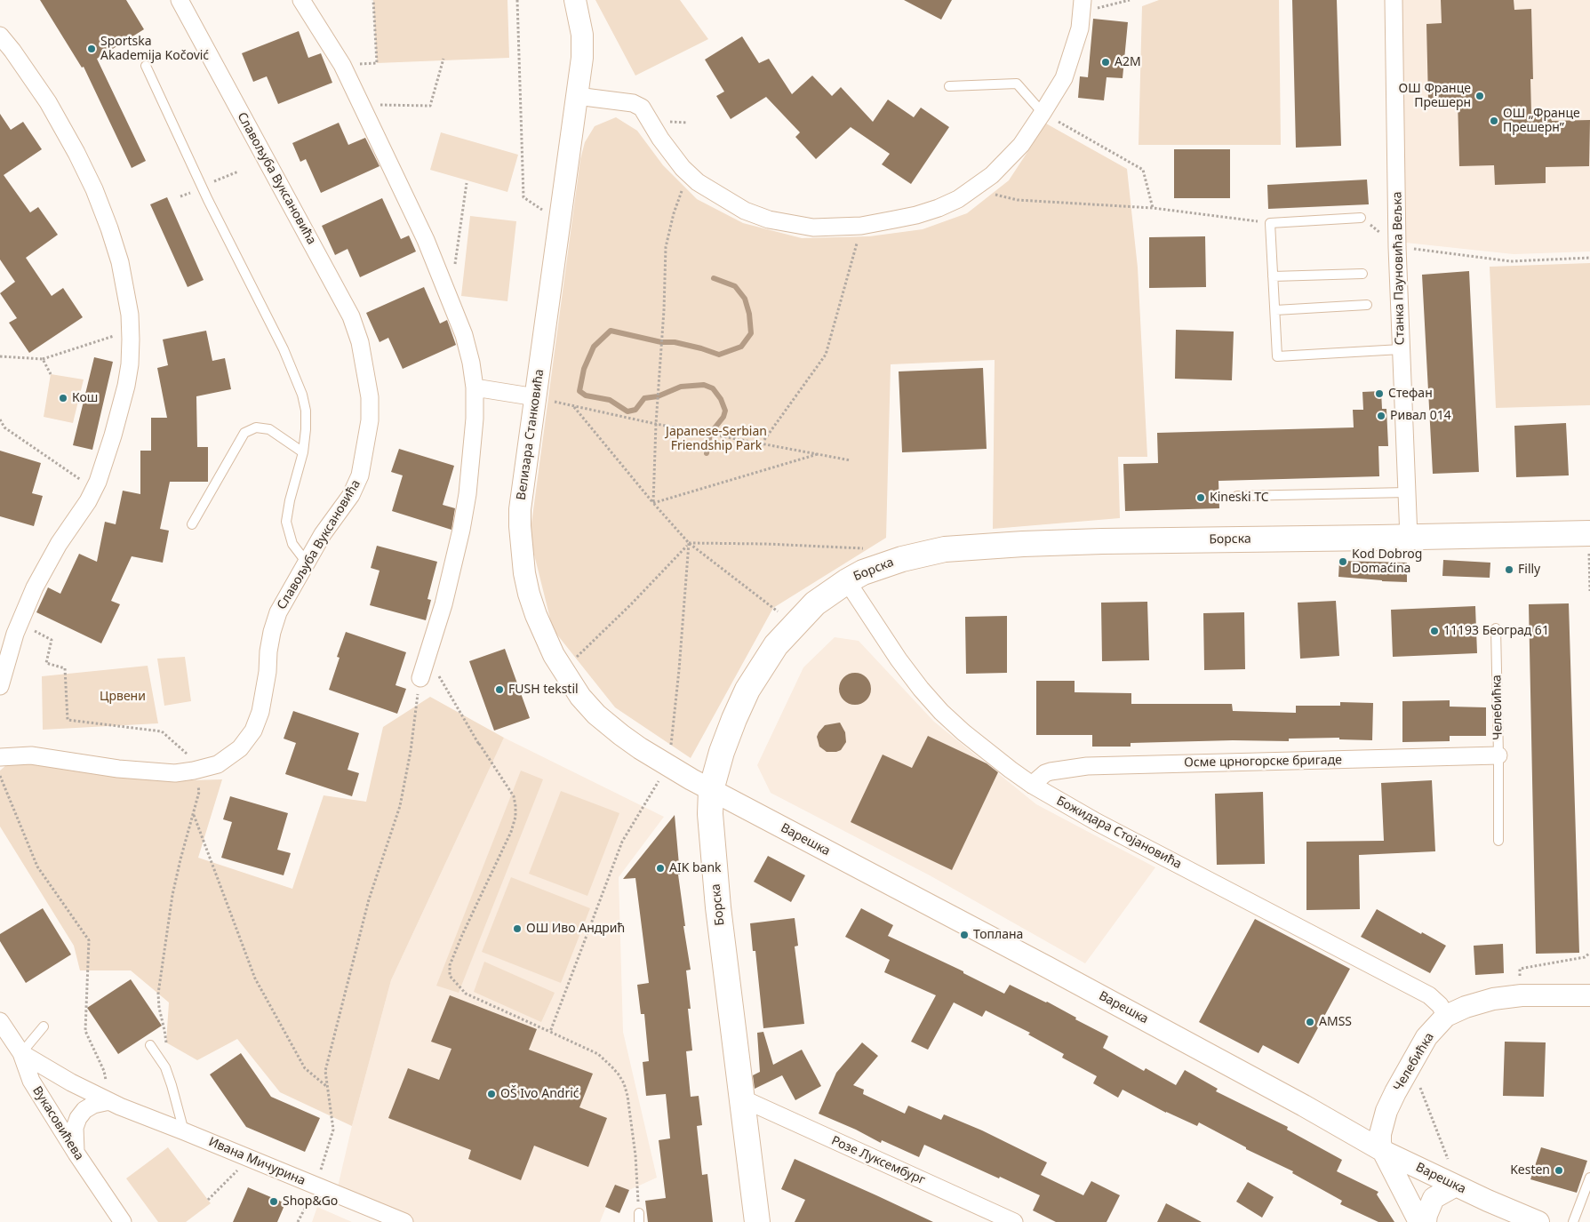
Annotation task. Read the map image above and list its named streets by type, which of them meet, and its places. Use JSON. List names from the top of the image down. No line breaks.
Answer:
{"streets":{"main road":["Борска"],"street":["Славољуба Вуксановића","Станка Пауновића Вељка","Велизара Станковића","Челебићка","Осме црногорске бригаде","Божидара Стојановића","Варешка","Вукасовићева","Розе Луксембург","Ивана Мичурина"]},"crossings":[["Станка Пауновића Вељка","Борска"],["Велизара Станковића","Борска"],["Велизара Станковића","Варешка"],["Борска","Божидара Стојановића"],["Борска","Варешка"],["Борска","Розе Луксембург"],["Челебићка","Осме црногорске бригаде"],["Челебићка","Божидара Стојановића"],["Челебићка","Варешка"],["Осме црногорске бригаде","Божидара Стојановића"],["Вукасовићева","Ивана Мичурина"]],"parks":["Japanese-Serbian Friendship Park","Црвени"],"places":["Sportska Akademija Kočović","A2M","ОШ Франце Прешерн","ОШ „Франце Прешерн”","Стефан","Кош","Ривал 014","Kineski TC","Kod Dobrog Domaćina","Filly","11193 Београд 61","FUSH tekstil","AIK bank","ОШ Иво Андрић","Топлана","AMSS","OŠ Ivo Andrić","Kesten","Shop&Go"]}
